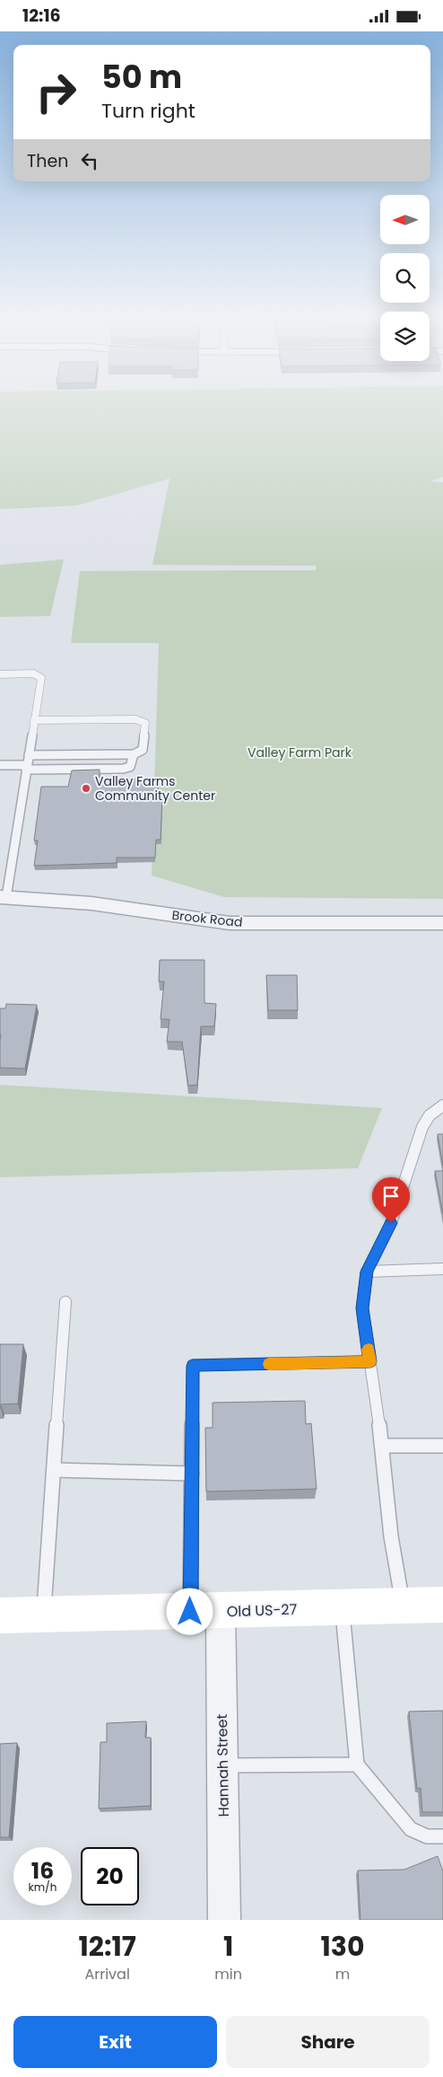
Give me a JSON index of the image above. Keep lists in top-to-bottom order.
{
  "streets": {
    "main road": ["Old US-27"],
    "street": ["Brook Road", "Hannah Street"]
  },
  "crossings": [
    ["Old US-27", "Hannah Street"]
  ],
  "parks": ["Valley Farm Park"],
  "places": ["Valley Farms Community Center"],
  "north": "left",
  "page": {
    "status": "12:16",
    "turn": ["50 m", "Turn right"],
    "then": "Then",
    "speed": "16 km/h",
    "limit": "20",
    "eta": [
      "12:17",
      "Arrival",
      "1",
      "min",
      "130",
      "m"
    ],
    "buttons": ["Exit", "Share"]
  }
}
